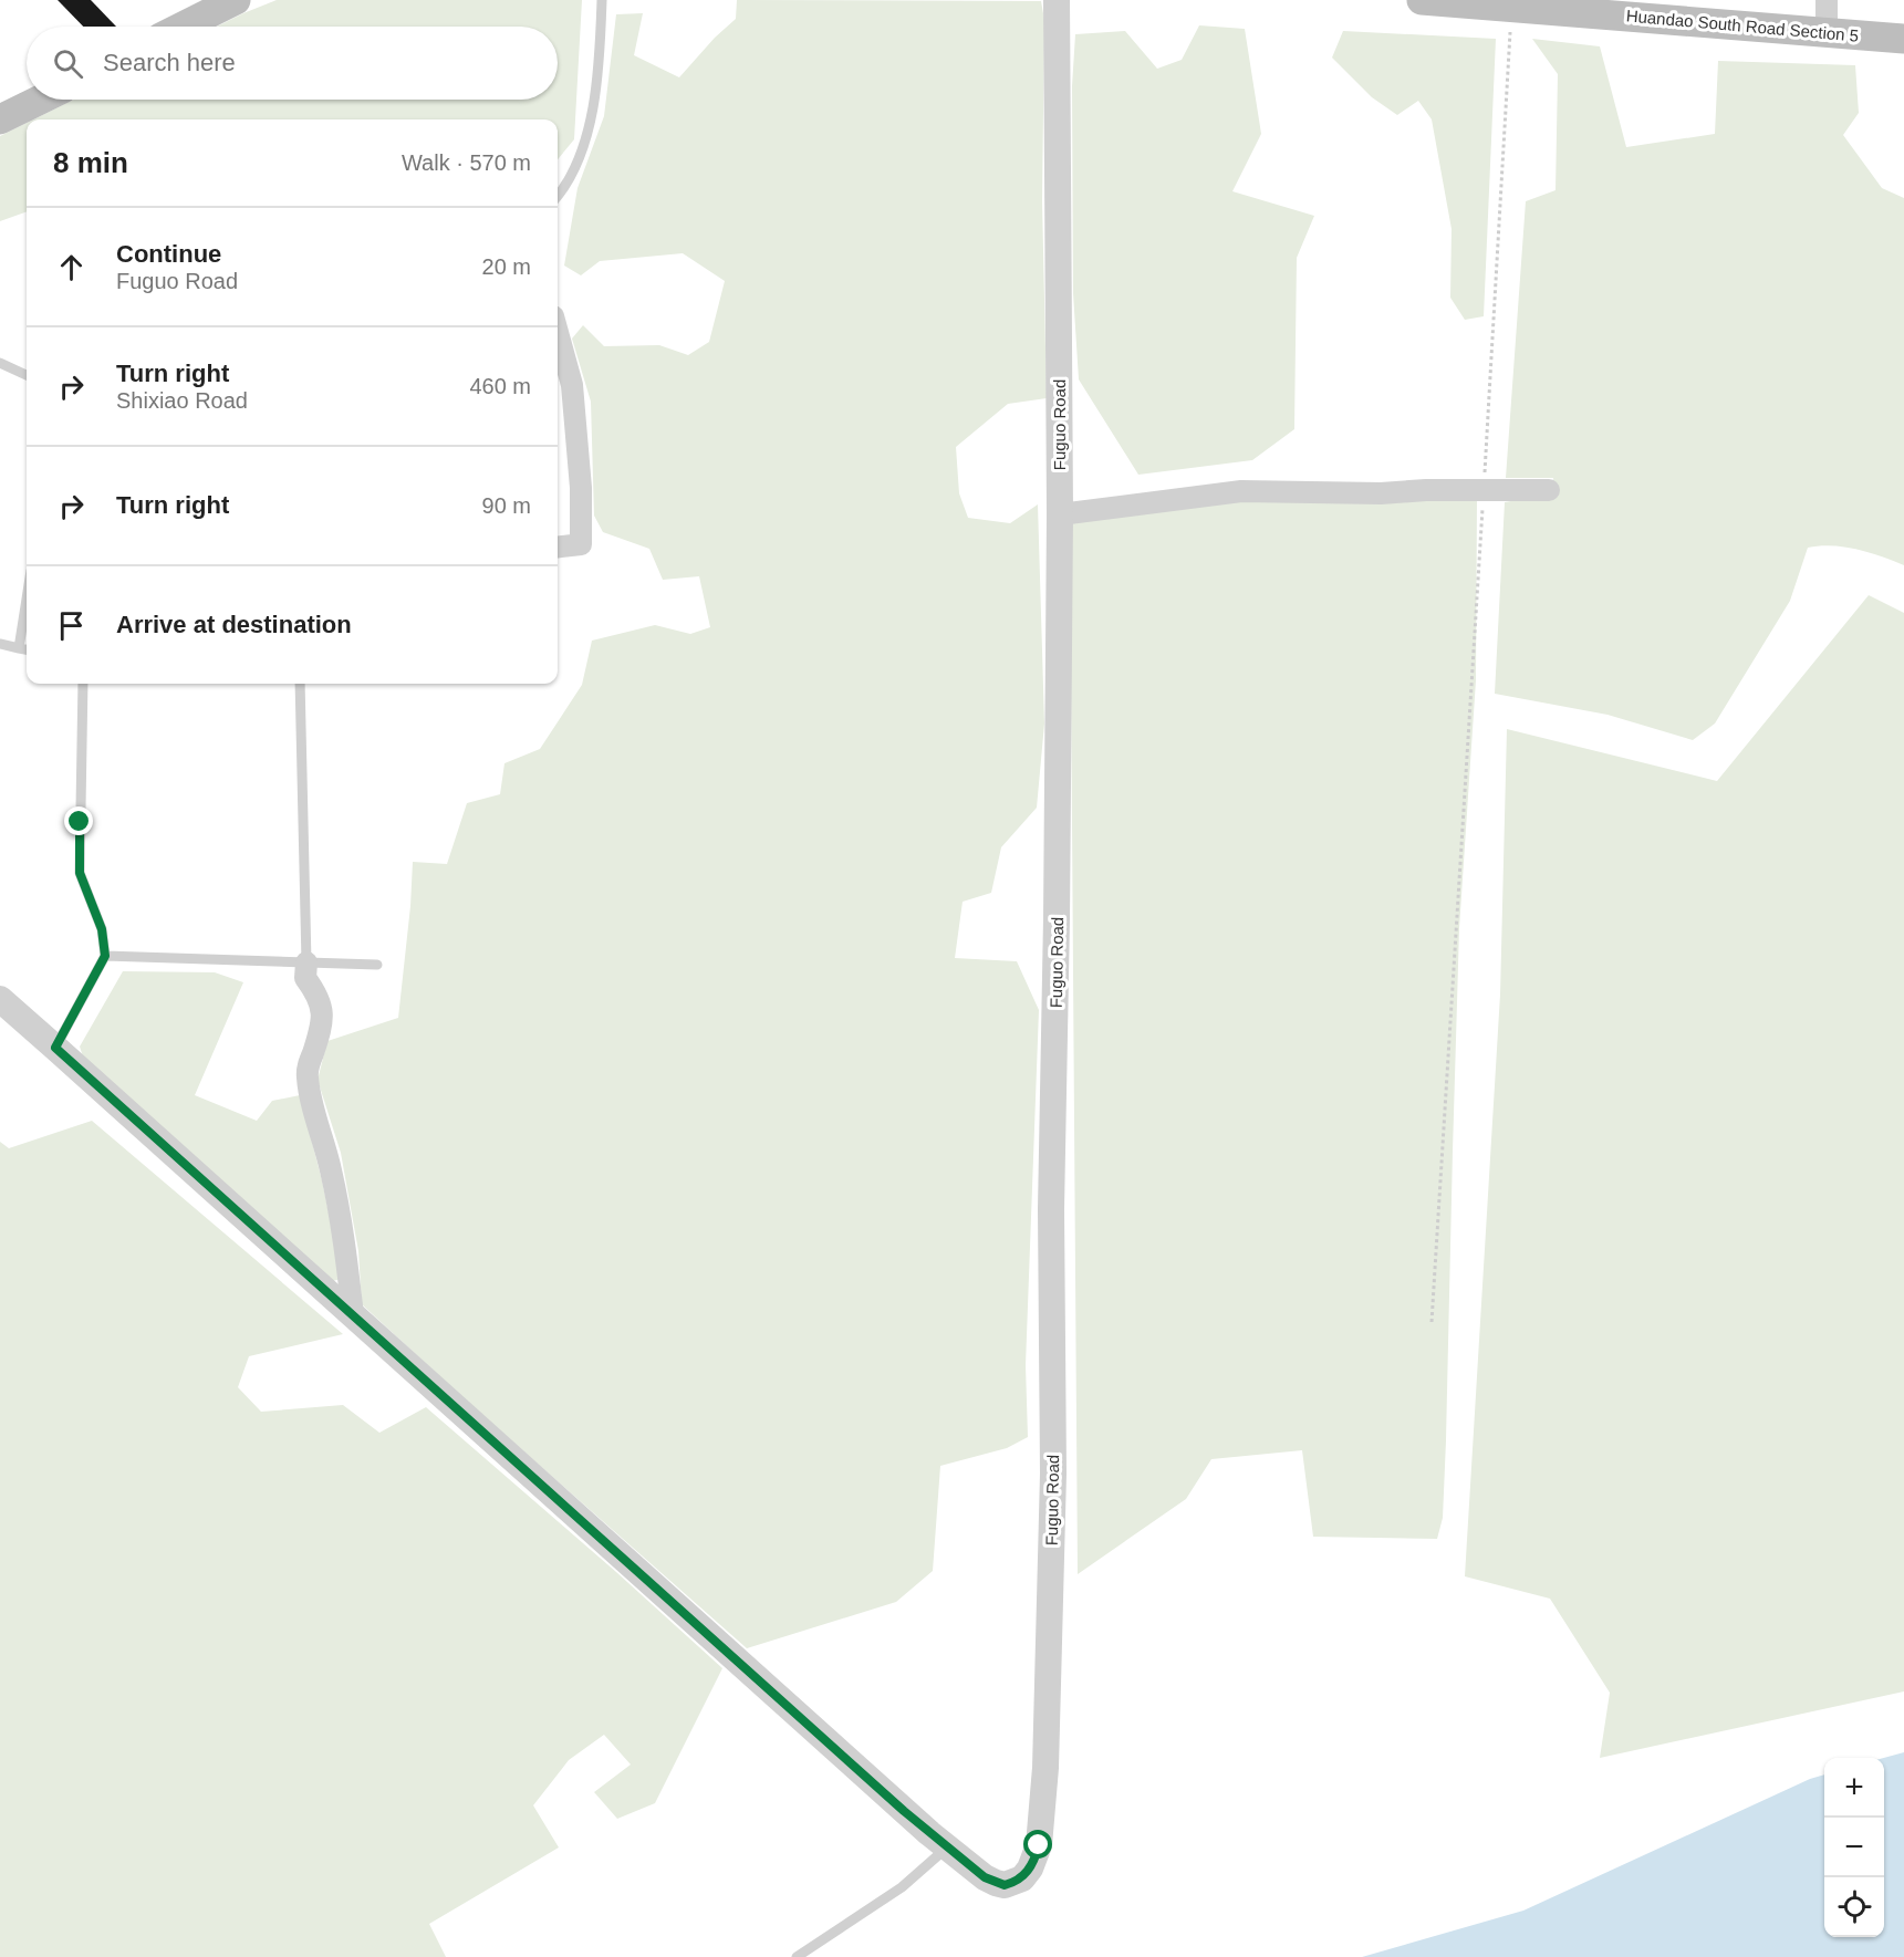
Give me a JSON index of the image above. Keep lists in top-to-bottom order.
{
  "streets": {
    "main road": ["Huandao South Road Section 5"],
    "street": ["Fuguo Road"]
  },
  "page": {
    "search": "Search here",
    "heading": ["8 min", "Walk · 570 m"],
    "list": [
      ["Continue", "Fuguo Road", "20 m"],
      ["Turn right", "Shixiao Road", "460 m"],
      ["Turn right", "90 m"],
      "Arrive at destination"
    ],
    "map_buttons": ["+", "−"]
  }
}
